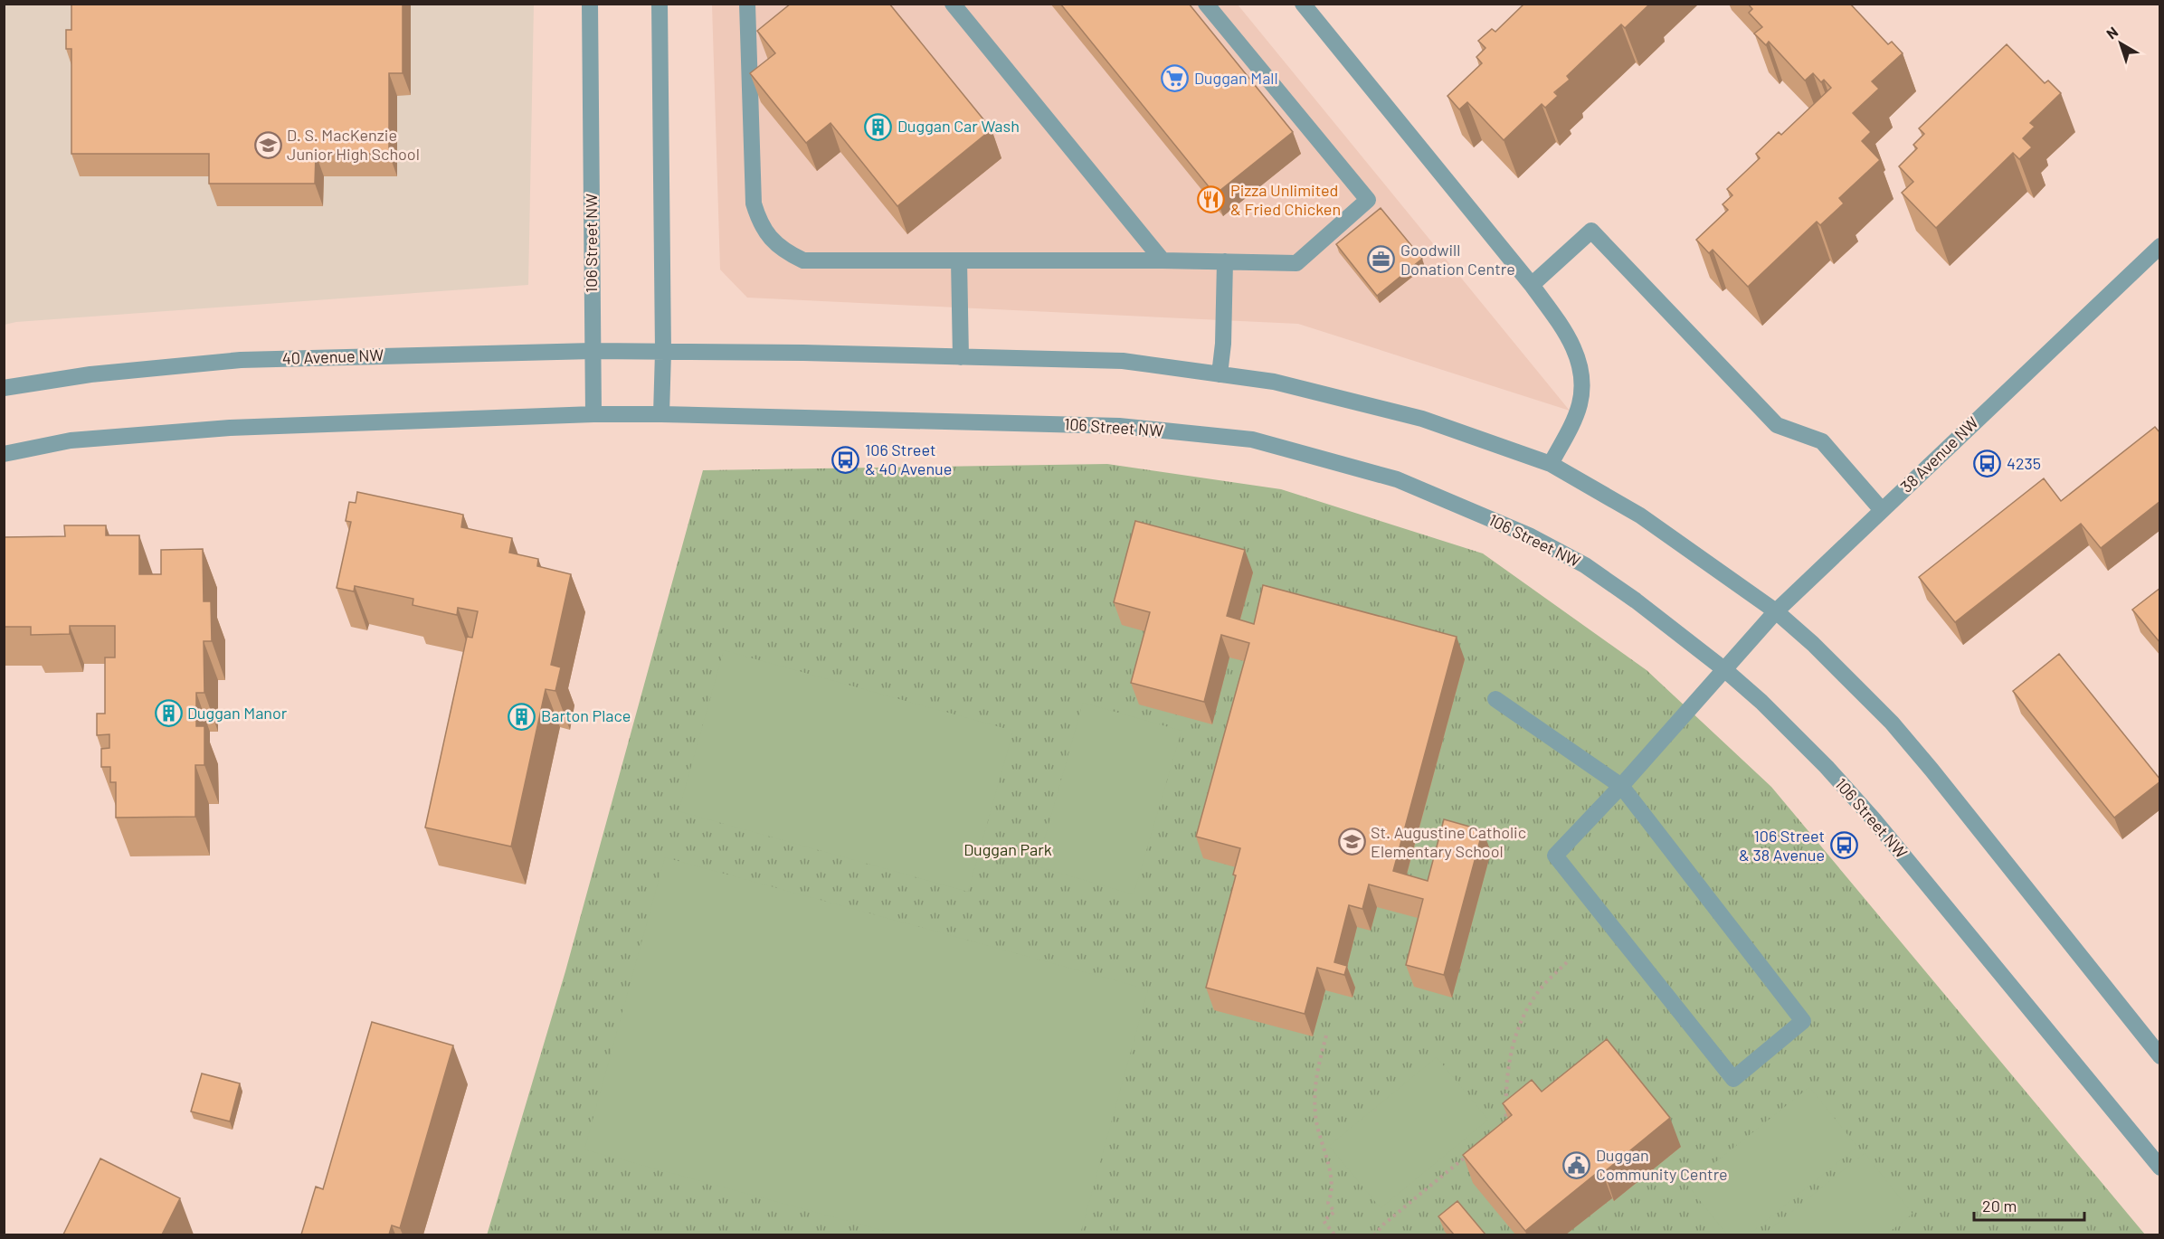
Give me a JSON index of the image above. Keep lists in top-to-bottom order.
{
  "streets": {
    "street": ["106 Street NW", "40 Avenue NW", "38 Avenue NW"]
  },
  "crossings": [
    ["106 Street NW", "40 Avenue NW"],
    ["106 Street NW", "38 Avenue NW"]
  ],
  "parks": ["Duggan Park"],
  "places": {
    "supermarket": ["Duggan Mall"],
    "building": ["Duggan Car Wash", "Duggan Manor", "Barton Place"],
    "school or university": ["D. S. MacKenzie Junior High School", "St. Augustine Catholic Elementary School"],
    "restaurant": ["Pizza Unlimited & Fried Chicken"],
    "office": ["Goodwill Donation Centre"],
    "bus stop": ["106 Street & 40 Avenue", "4235", "106 Street & 38 Avenue"],
    "public building": ["Duggan Community Centre"]
  },
  "scale_bar": "20 m",
  "north": "top left"
}
